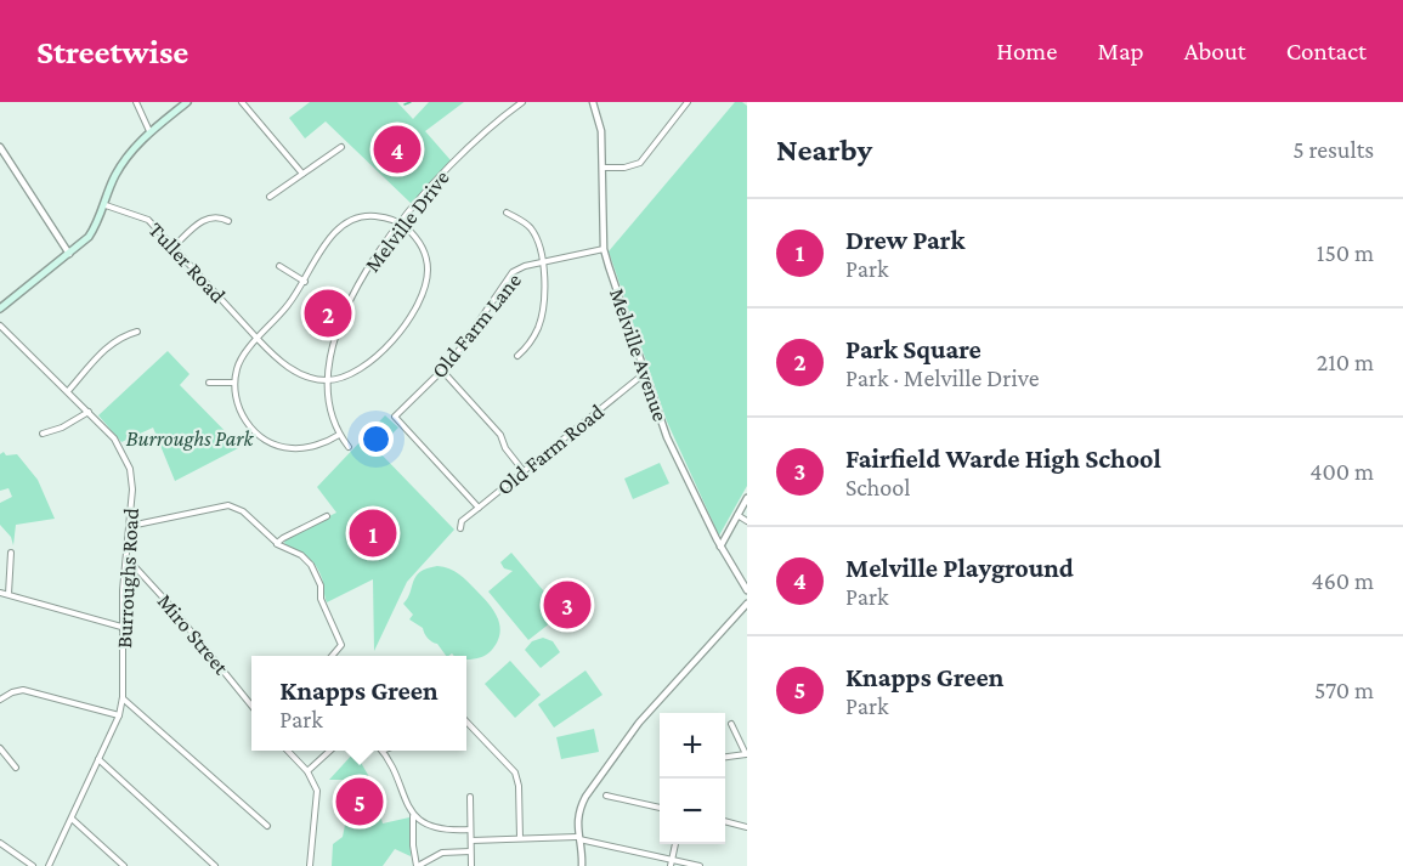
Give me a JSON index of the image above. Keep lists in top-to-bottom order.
{
  "streets": {
    "street": [
      "Melville Drive",
      "Tuller Road",
      "Old Farm Lane",
      "Melville Avenue",
      "Old Farm Road",
      "Burroughs Road",
      "Miro Street"
    ]
  },
  "crossings": [
    ["Melville Drive", "Tuller Road"],
    ["Old Farm Lane", "Melville Avenue"],
    ["Old Farm Lane", "Old Farm Road"],
    ["Melville Avenue", "Old Farm Road"],
    ["Burroughs Road", "Miro Street"]
  ],
  "parks": ["Burroughs Park"],
  "page": {
    "header": "Streetwise",
    "nav": [
      "Home",
      "Map",
      "About",
      "Contact"
    ],
    "heading": ["Nearby", "5 results"],
    "pins": [
      "4",
      "2",
      "1",
      "3",
      "5"
    ],
    "list": [
      {
        "mark": "1",
        "name": "Drew Park",
        "note": "Park",
        "value": "150 m"
      },
      {
        "mark": "2",
        "name": "Park Square",
        "note": "Park · Melville Drive",
        "value": "210 m"
      },
      {
        "mark": "3",
        "name": "Fairfield Warde High School",
        "note": "School",
        "value": "400 m"
      },
      {
        "mark": "4",
        "name": "Melville Playground",
        "note": "Park",
        "value": "460 m"
      },
      {
        "mark": "5",
        "name": "Knapps Green",
        "note": "Park",
        "value": "570 m"
      }
    ],
    "popup": ["Knapps Green", "Park"],
    "map_buttons": ["+", "−"]
  }
}
